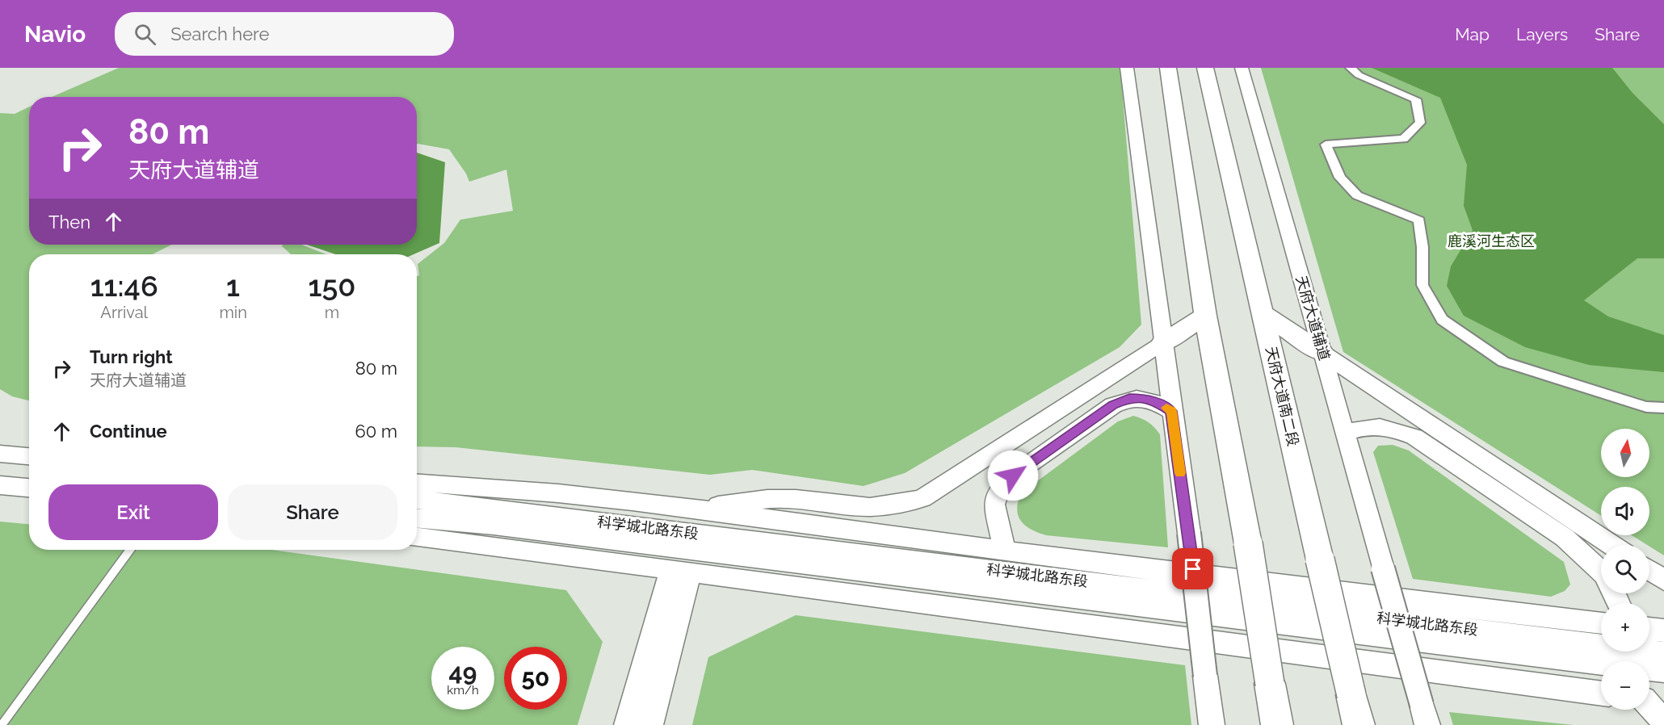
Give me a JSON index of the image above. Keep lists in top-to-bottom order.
{
  "streets": {
    "highway": ["天府大道南二段"],
    "street": ["天府大道辅道", "科学城北路东段"]
  },
  "parks": ["鹿溪河生态区"],
  "north": "top",
  "page": {
    "header": "Navio",
    "search": "Search here",
    "nav": ["Map", "Layers", "Share"],
    "turn": ["80 m", "天府大道辅道"],
    "then": "Then",
    "eta": [
      "11:46",
      "Arrival",
      "1",
      "min",
      "150",
      "m"
    ],
    "list": [
      {
        "name": "Turn right",
        "note": "天府大道辅道",
        "value": "80 m"
      },
      {
        "name": "Continue",
        "value": "60 m"
      }
    ],
    "map_buttons": ["+", "−"],
    "buttons": ["Exit", "Share"],
    "speed": "49 km/h",
    "limit": "50"
  }
}
